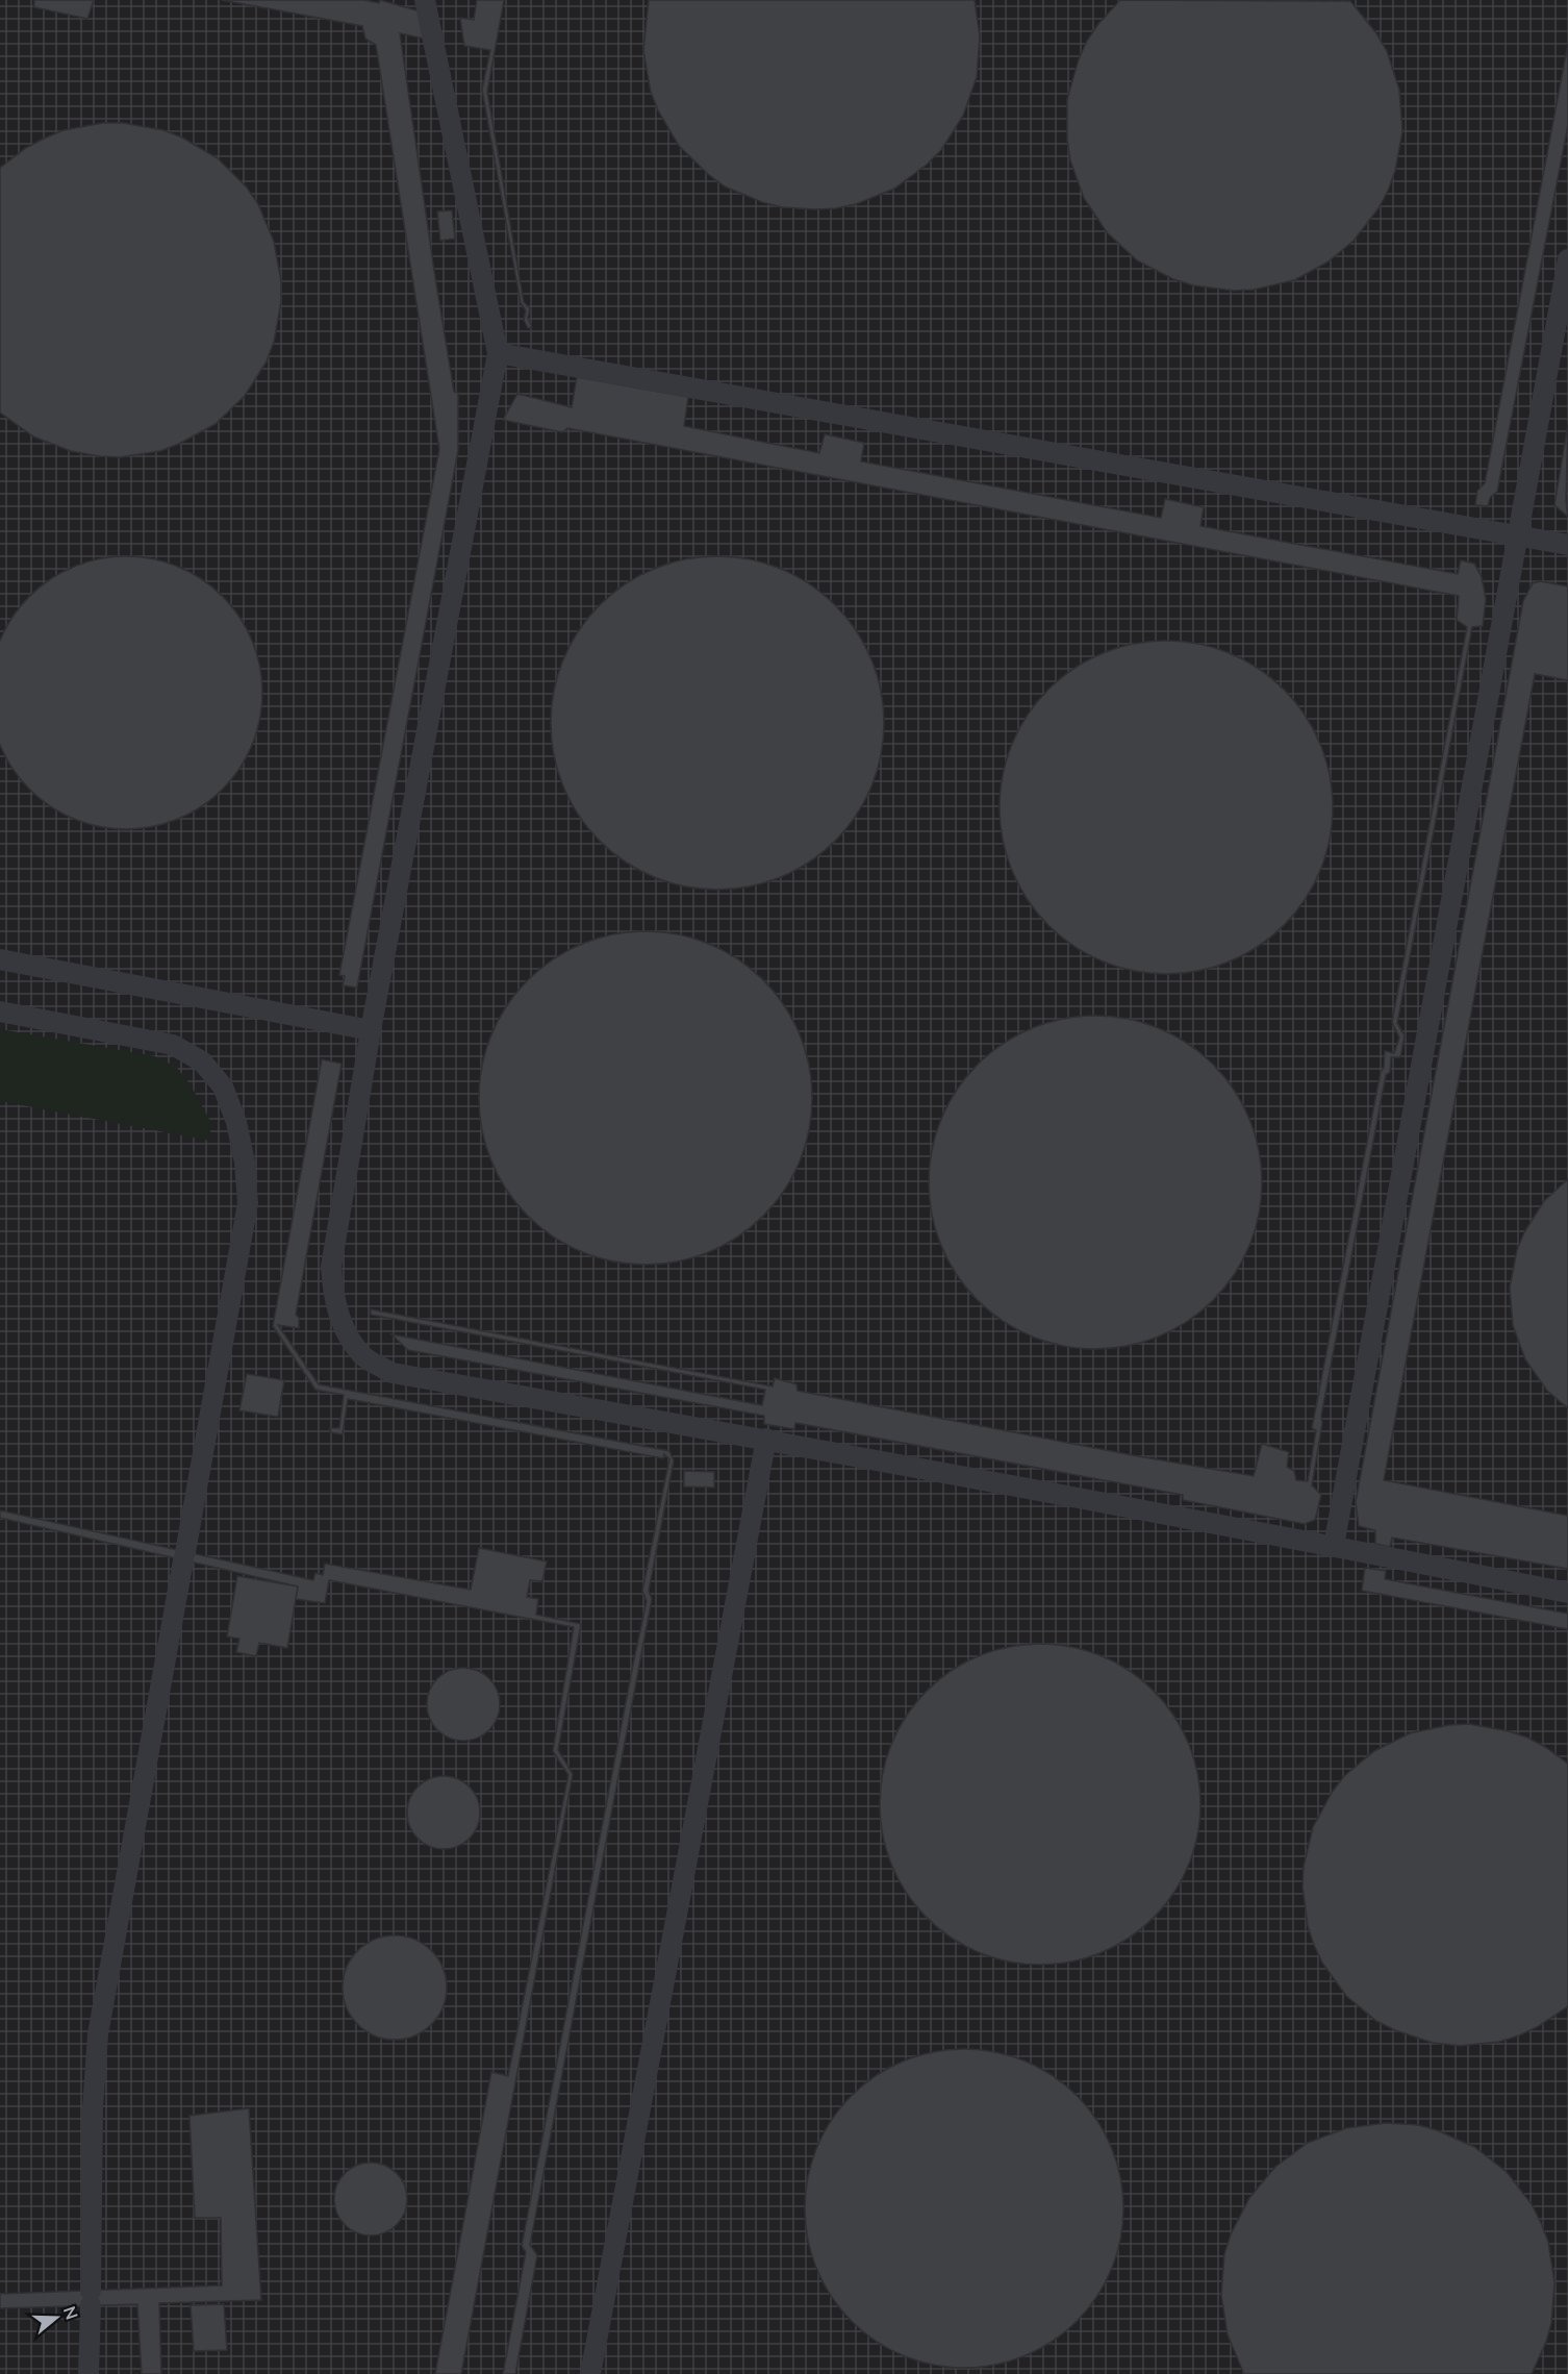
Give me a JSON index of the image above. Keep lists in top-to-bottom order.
{
  "north": "right"
}
